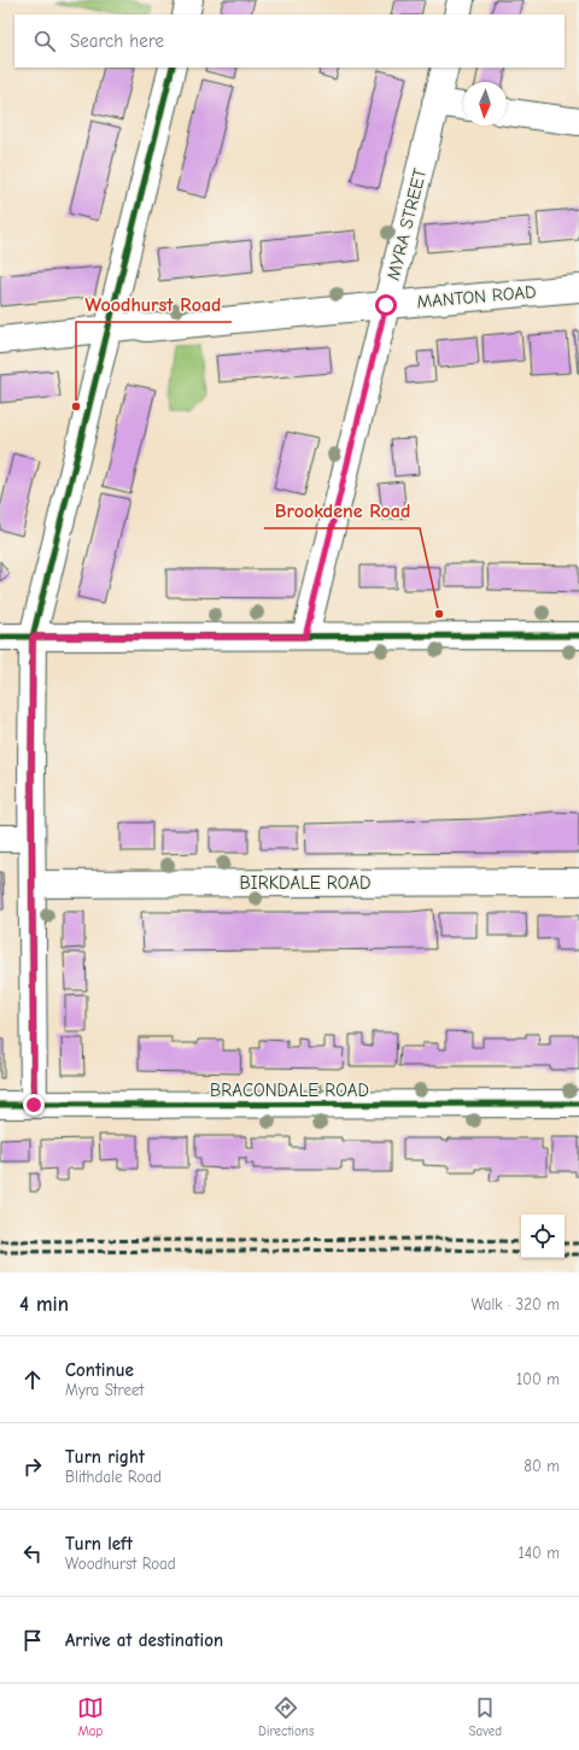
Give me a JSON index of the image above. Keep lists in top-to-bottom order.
{
  "streets": {
    "street": [
      "MYRA STREET",
      "MANTON ROAD",
      "BIRKDALE ROAD",
      "BRACONDALE ROAD"
    ]
  },
  "crossings": [
    ["MYRA STREET", "MANTON ROAD"]
  ],
  "places": ["Woodhurst Road", "Brookdene Road"],
  "north": "bottom",
  "page": {
    "search": "Search here",
    "heading": ["4 min", "Walk · 320 m"],
    "list": [
      ["Continue", "Myra Street", "100 m"],
      ["Turn right", "Blithdale Road", "80 m"],
      ["Turn left", "Woodhurst Road", "140 m"],
      "Arrive at destination"
    ],
    "nav": ["Map", "Directions", "Saved"]
  }
}
